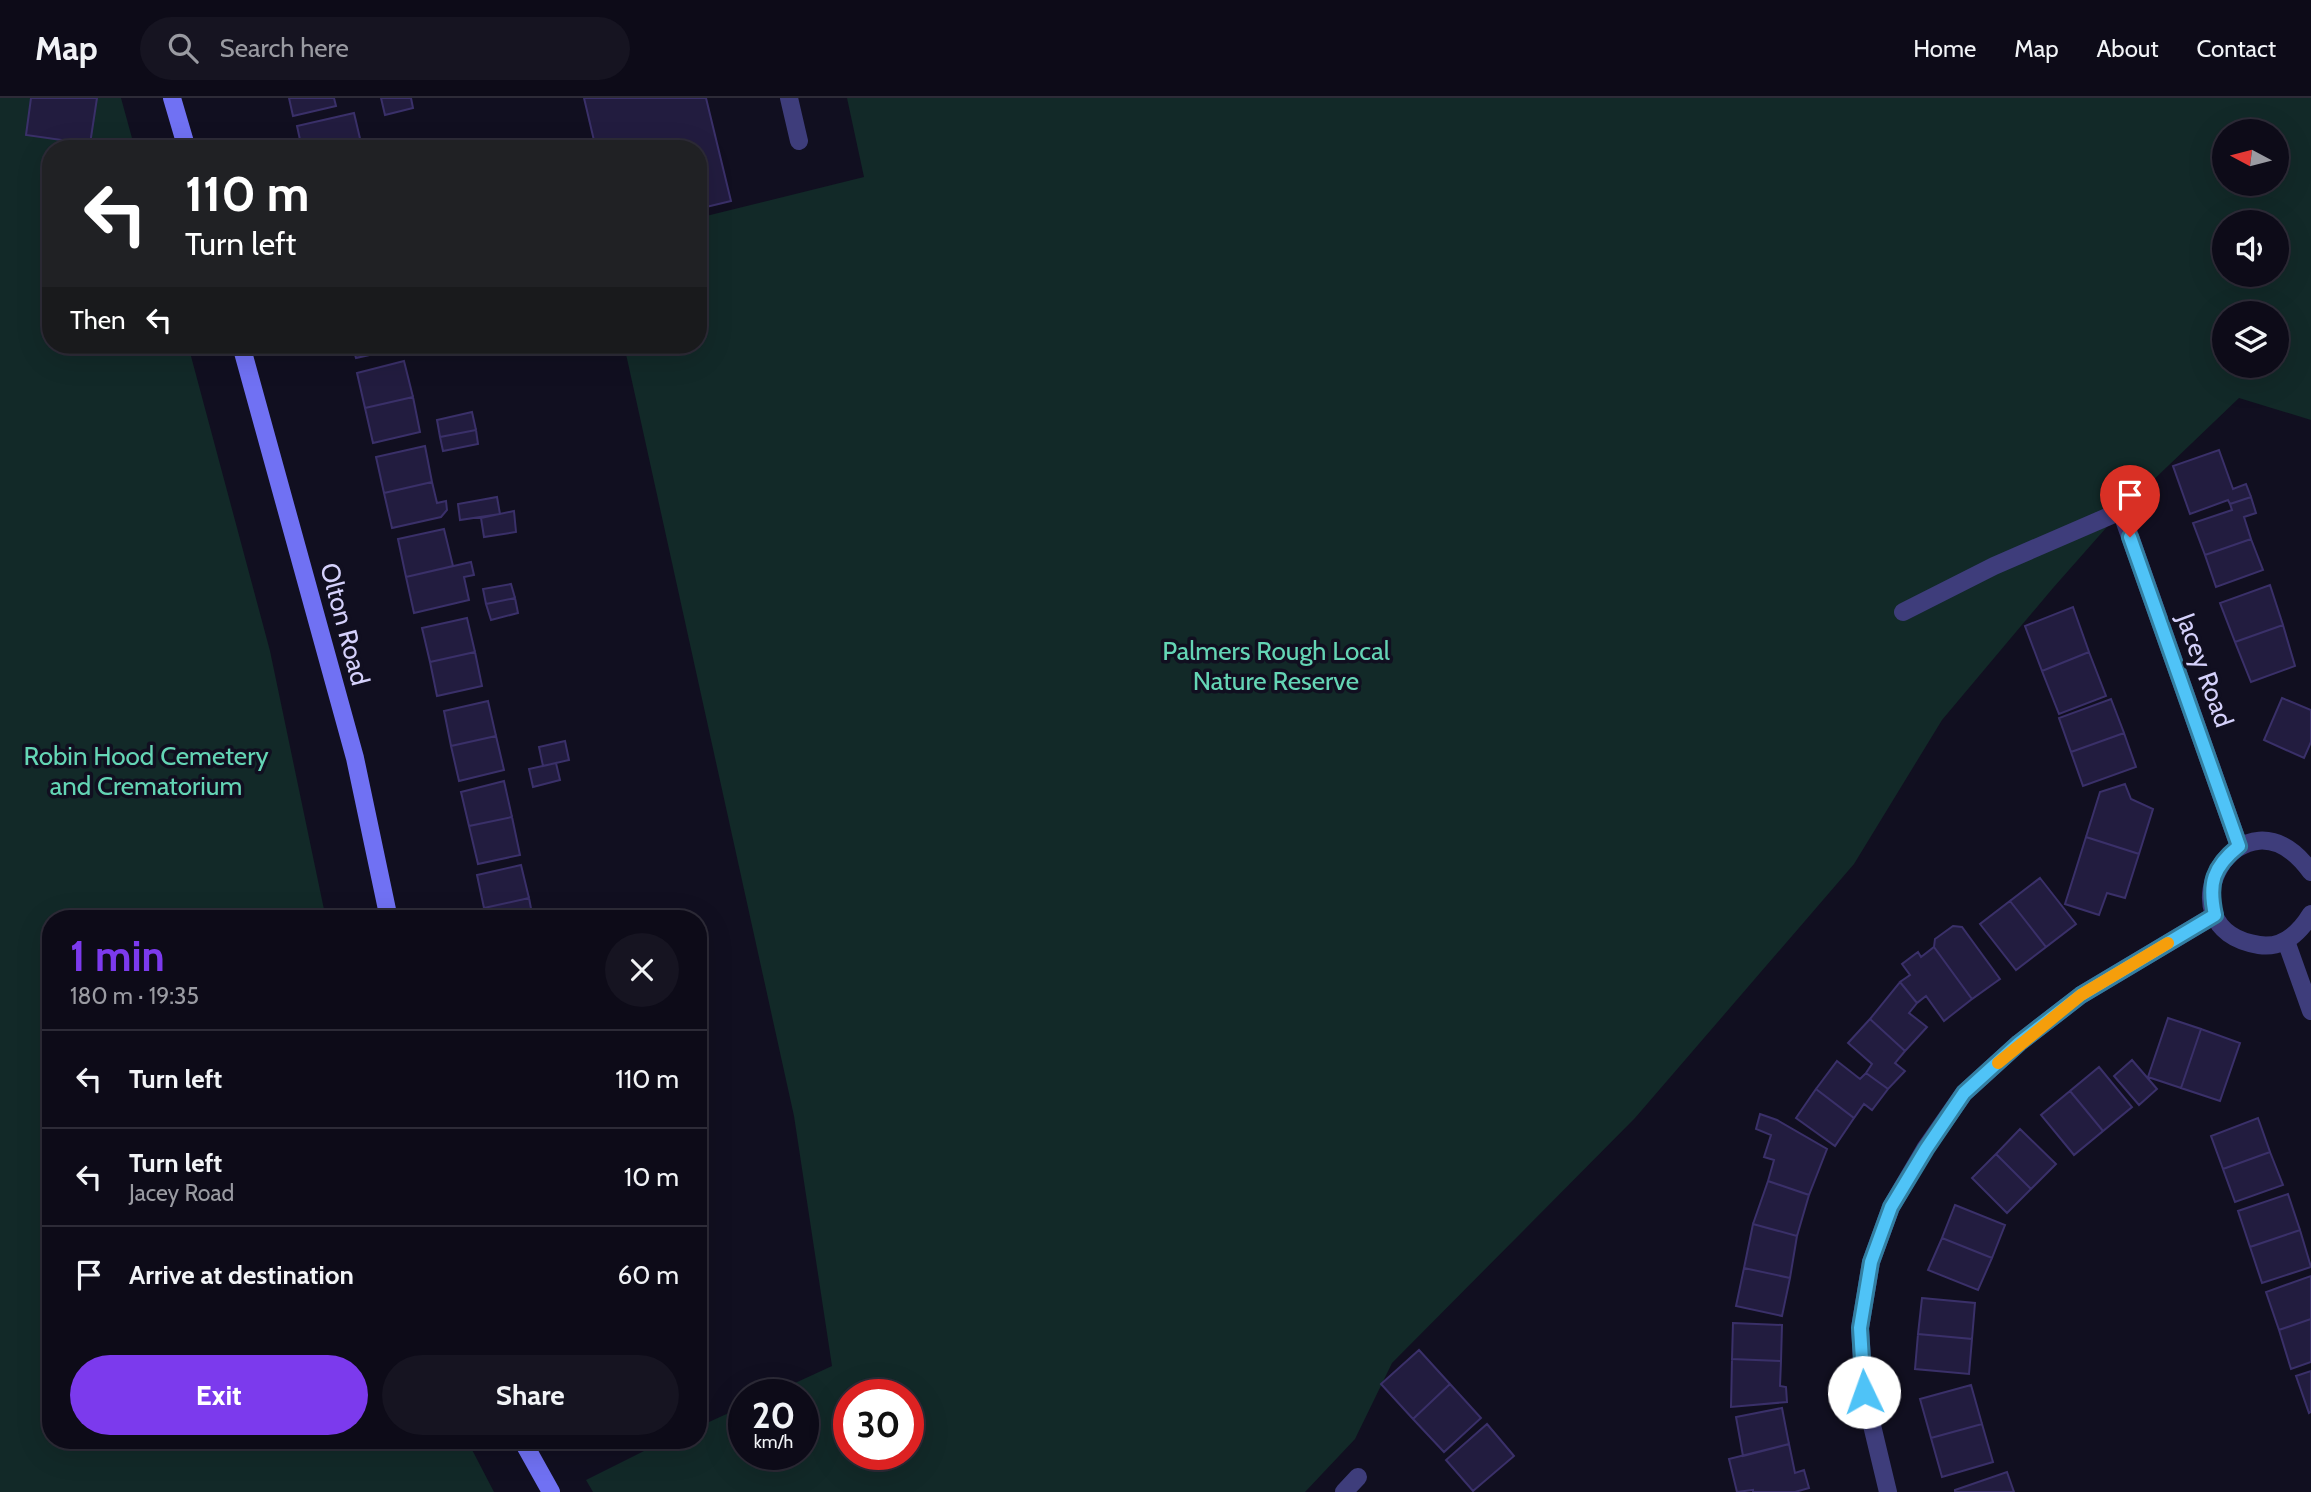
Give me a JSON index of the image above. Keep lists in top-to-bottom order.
{
  "streets": {
    "street": ["Olton Road", "Jacey Road"]
  },
  "parks": ["Palmers Rough Local Nature Reserve", "Robin Hood Cemetery and Crematorium"],
  "north": "left",
  "page": {
    "header": "Map",
    "search": "Search here",
    "nav": [
      "Home",
      "Map",
      "About",
      "Contact"
    ],
    "turn": ["110 m", "Turn left"],
    "then": "Then",
    "heading": ["1 min", "180 m · 19:35"],
    "list": [
      {
        "name": "Turn left",
        "value": "110 m"
      },
      {
        "name": "Turn left",
        "note": "Jacey Road",
        "value": "10 m"
      },
      {
        "name": "Arrive at destination",
        "value": "60 m"
      }
    ],
    "buttons": ["Exit", "Share"],
    "speed": "20 km/h",
    "limit": "30"
  }
}
